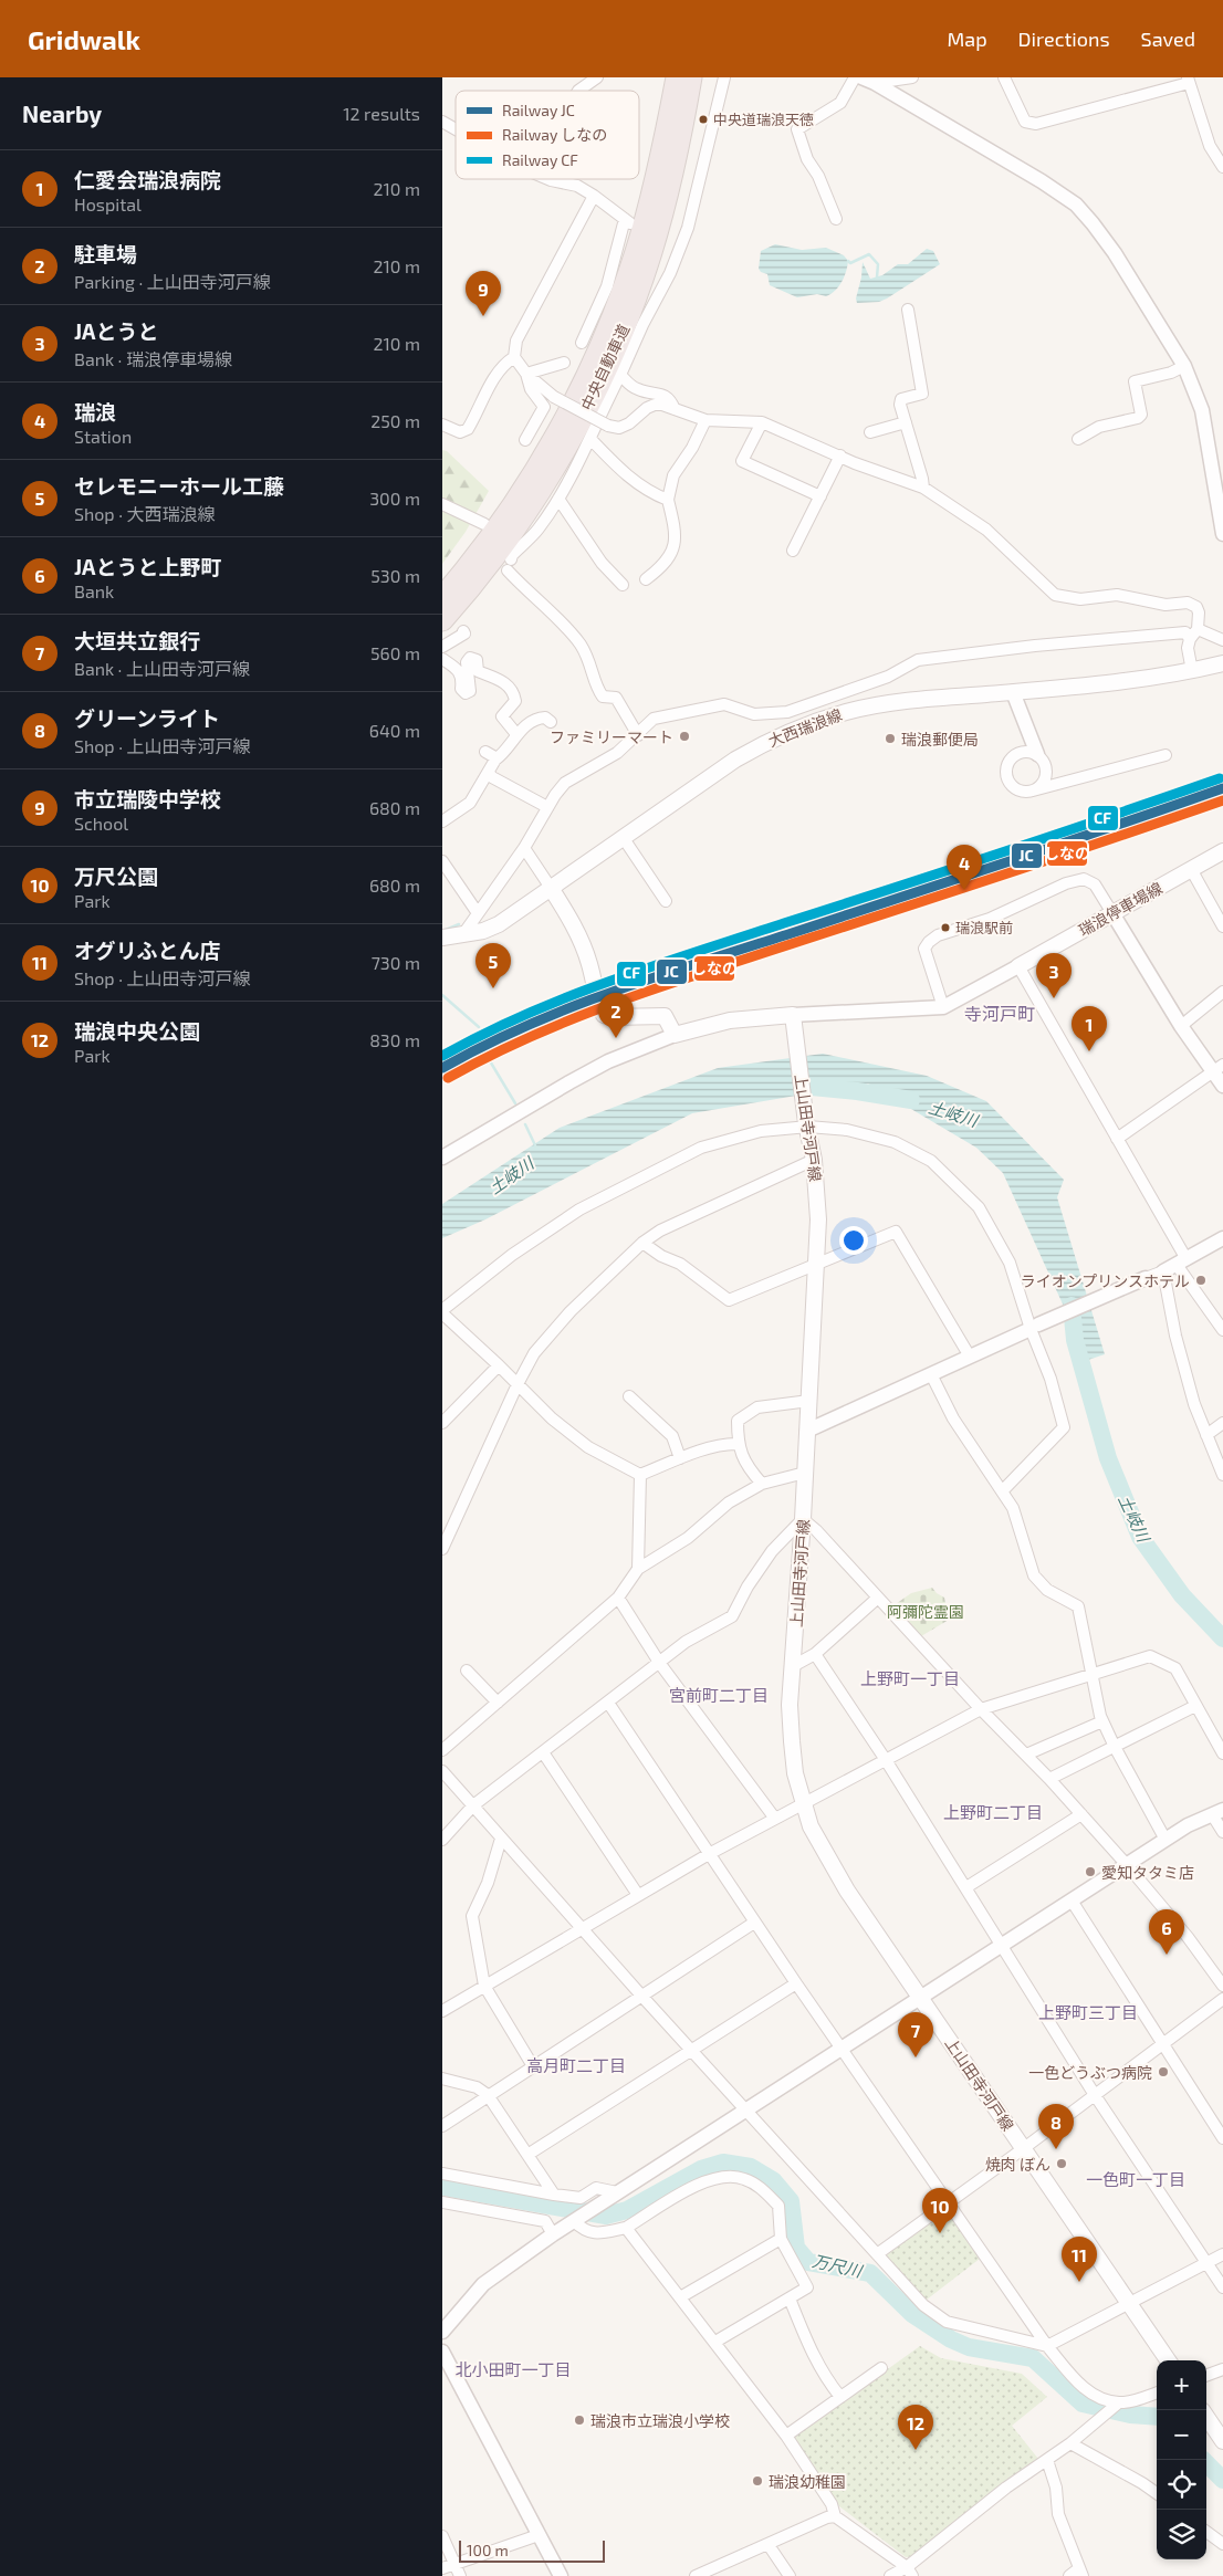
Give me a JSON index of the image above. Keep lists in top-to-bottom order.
{
  "streets": {
    "highway": ["中央自動車道"],
    "main road": ["大西瑞浪線", "瑞浪停車場線", "上山田寺河戸線"]
  },
  "districts": [
    "寺河戸町",
    "上野町一丁目",
    "宮前町二丁目",
    "上野町二丁目",
    "上野町三丁目",
    "高月町二丁目",
    "一色町一丁目",
    "北小田町一丁目"
  ],
  "water": ["土岐川", "万尺川"],
  "parks": ["阿彌陀霊園"],
  "places": [
    "中央道瑞浪天徳",
    "ファミリーマート",
    "瑞浪郵便局",
    "瑞浪駅前",
    "ライオンプリンスホテル",
    "愛知タタミ店",
    "一色どうぶつ病院",
    "焼肉 ぼん",
    "瑞浪市立瑞浪小学校",
    "瑞浪幼稚園"
  ],
  "lines": ["rail line CF", "rail line JC", "rail line しなの"],
  "legend": ["Railway JC", "Railway しなの", "Railway CF"],
  "scale_bar": "100 m",
  "page": {
    "header": "Gridwalk",
    "nav": ["Map", "Directions", "Saved"],
    "heading": ["Nearby", "12 results"],
    "list": [
      {
        "mark": "1",
        "name": "仁愛会瑞浪病院",
        "note": "Hospital",
        "value": "210 m"
      },
      {
        "mark": "2",
        "name": "駐車場",
        "note": "Parking · 上山田寺河戸線",
        "value": "210 m"
      },
      {
        "mark": "3",
        "name": "JAとうと",
        "note": "Bank · 瑞浪停車場線",
        "value": "210 m"
      },
      {
        "mark": "4",
        "name": "瑞浪",
        "note": "Station",
        "value": "250 m"
      },
      {
        "mark": "5",
        "name": "セレモニーホール工藤",
        "note": "Shop · 大西瑞浪線",
        "value": "300 m"
      },
      {
        "mark": "6",
        "name": "JAとうと上野町",
        "note": "Bank",
        "value": "530 m"
      },
      {
        "mark": "7",
        "name": "大垣共立銀行",
        "note": "Bank · 上山田寺河戸線",
        "value": "560 m"
      },
      {
        "mark": "8",
        "name": "グリーンライト",
        "note": "Shop · 上山田寺河戸線",
        "value": "640 m"
      },
      {
        "mark": "9",
        "name": "市立瑞陵中学校",
        "note": "School",
        "value": "680 m"
      },
      {
        "mark": "10",
        "name": "万尺公園",
        "note": "Park",
        "value": "680 m"
      },
      {
        "mark": "11",
        "name": "オグリふとん店",
        "note": "Shop · 上山田寺河戸線",
        "value": "730 m"
      },
      {
        "mark": "12",
        "name": "瑞浪中央公園",
        "note": "Park",
        "value": "830 m"
      }
    ],
    "pins": [
      "9",
      "4",
      "5",
      "3",
      "2",
      "1",
      "6",
      "7",
      "8",
      "10",
      "11",
      "12"
    ],
    "map_buttons": ["+", "−"],
    "scale": "100 m"
  }
}
